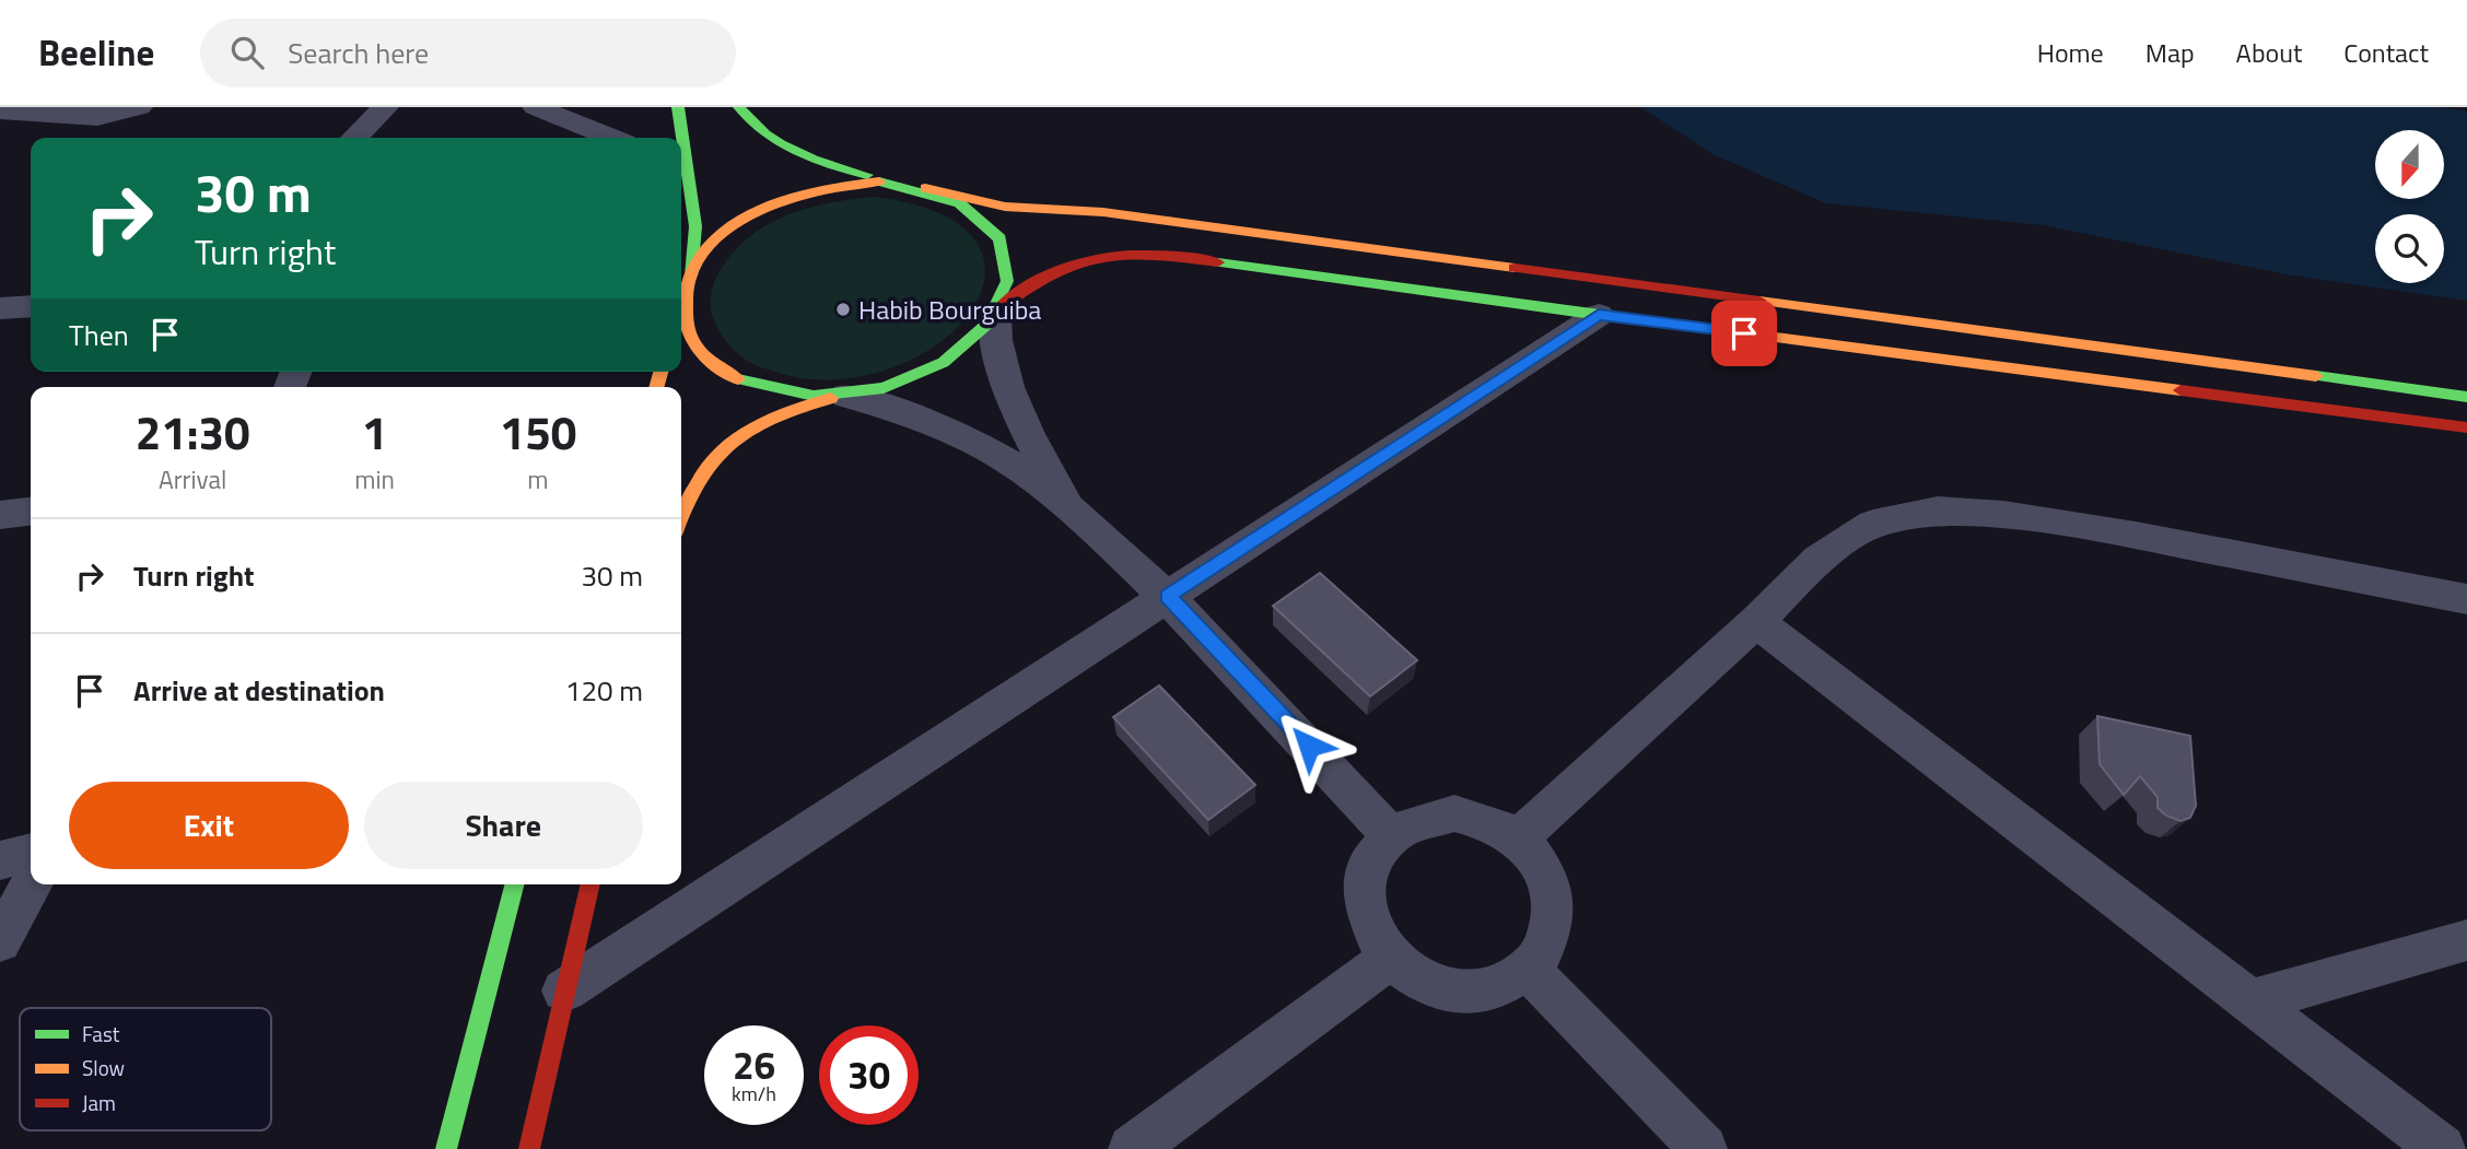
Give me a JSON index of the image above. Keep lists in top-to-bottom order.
{
  "places": ["Habib Bourguiba"],
  "legend": ["Fast", "Slow", "Jam"],
  "north": "bottom",
  "page": {
    "header": "Beeline",
    "search": "Search here",
    "nav": [
      "Home",
      "Map",
      "About",
      "Contact"
    ],
    "turn": ["30 m", "Turn right"],
    "then": "Then",
    "eta": [
      "21:30",
      "Arrival",
      "1",
      "min",
      "150",
      "m"
    ],
    "list": [
      {
        "name": "Turn right",
        "value": "30 m"
      },
      {
        "name": "Arrive at destination",
        "value": "120 m"
      }
    ],
    "buttons": ["Exit", "Share"],
    "speed": "26 km/h",
    "limit": "30"
  }
}
